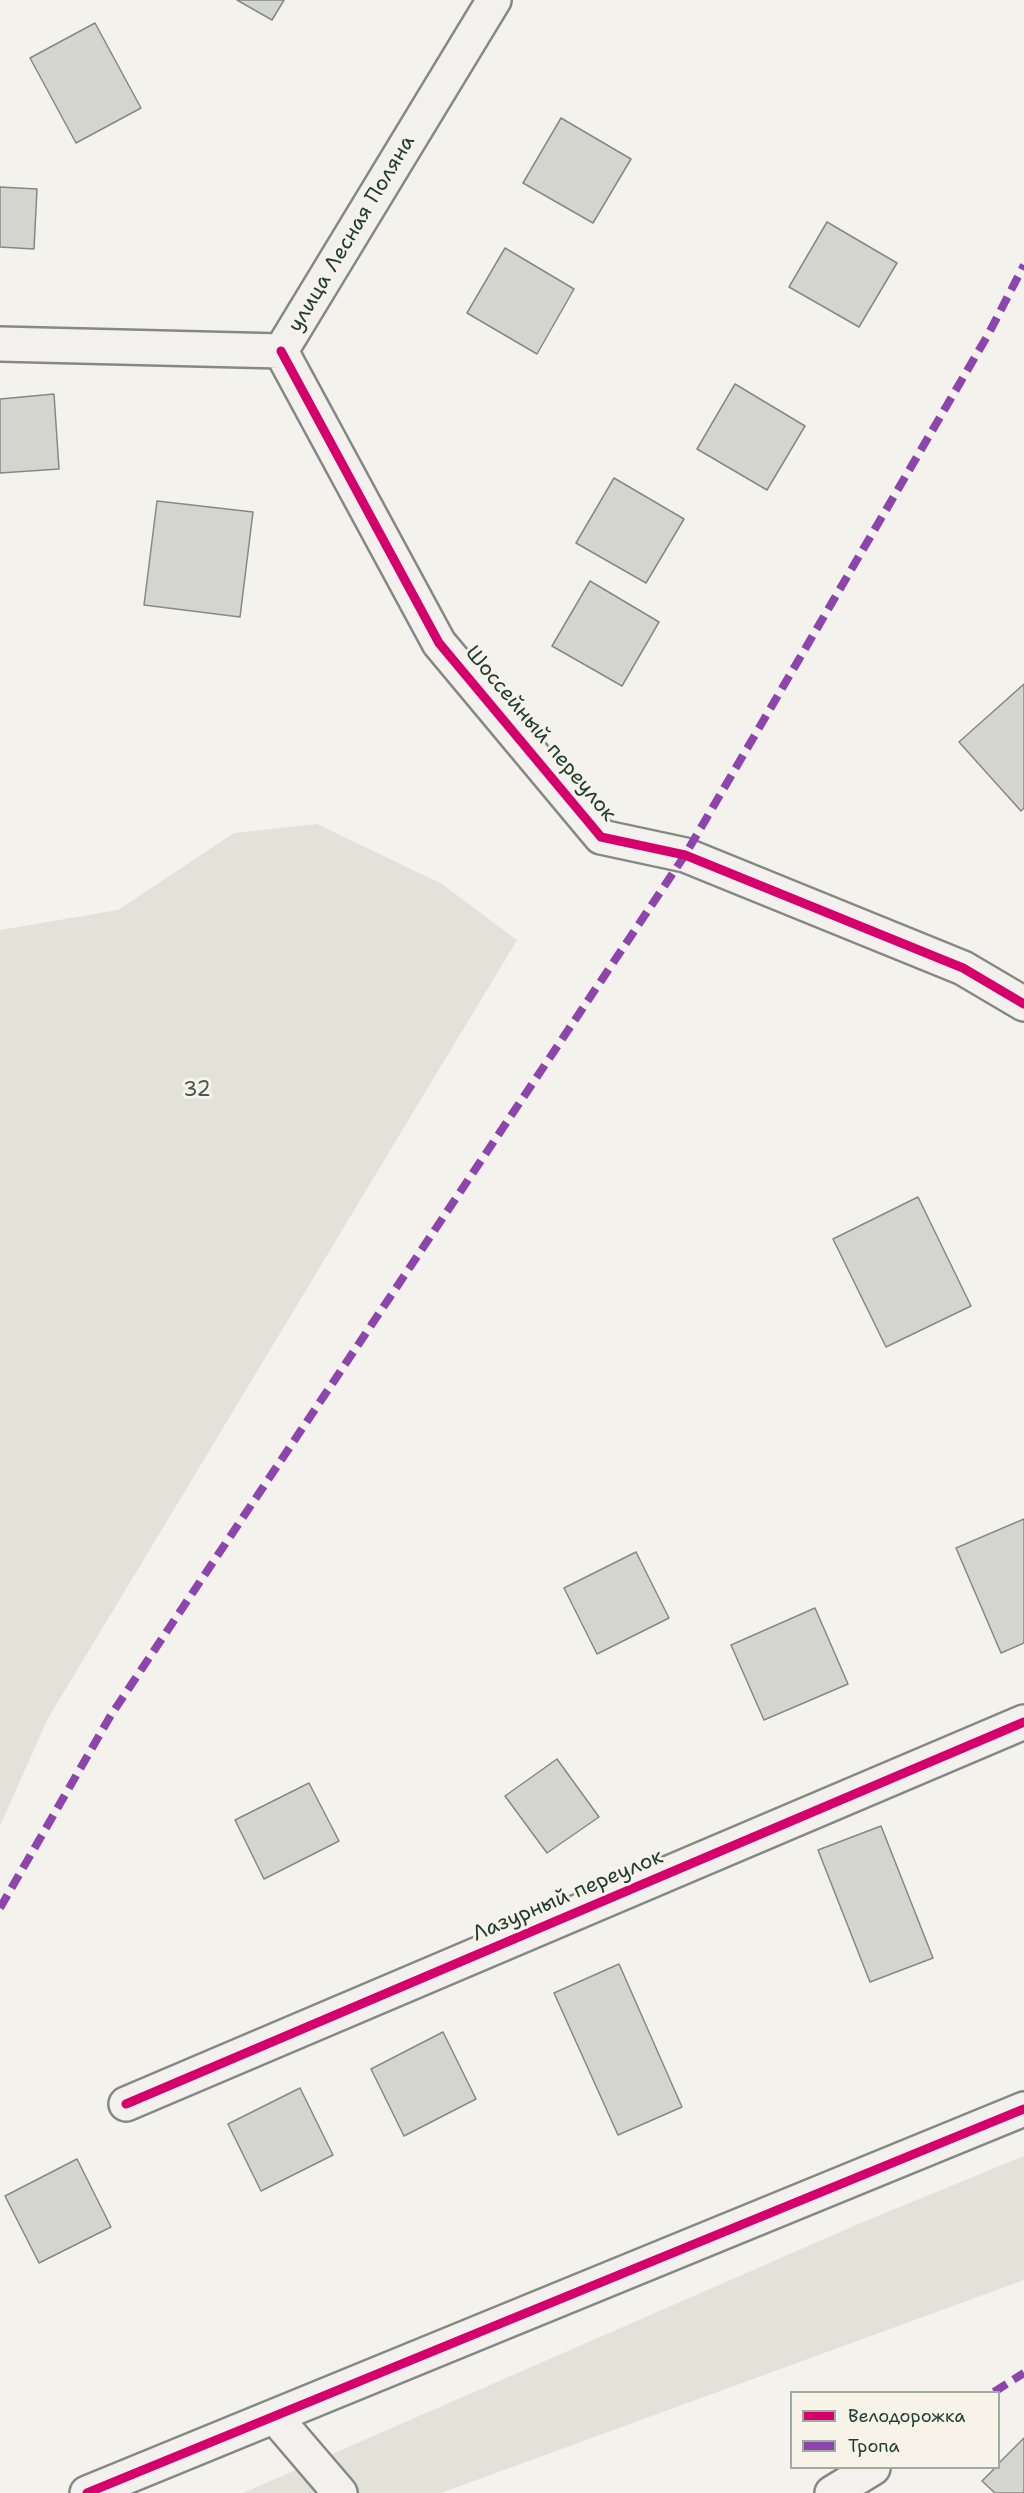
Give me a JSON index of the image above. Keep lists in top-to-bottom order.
{
  "streets": {
    "street": ["улица Лесная Поляна", "Шоссейный переулок", "Лазурный переулок"]
  },
  "crossings": [
    ["улица Лесная Поляна", "Шоссейный переулок"]
  ],
  "parks": ["32"],
  "legend": ["Велодорожка", "Тропа"]
}
